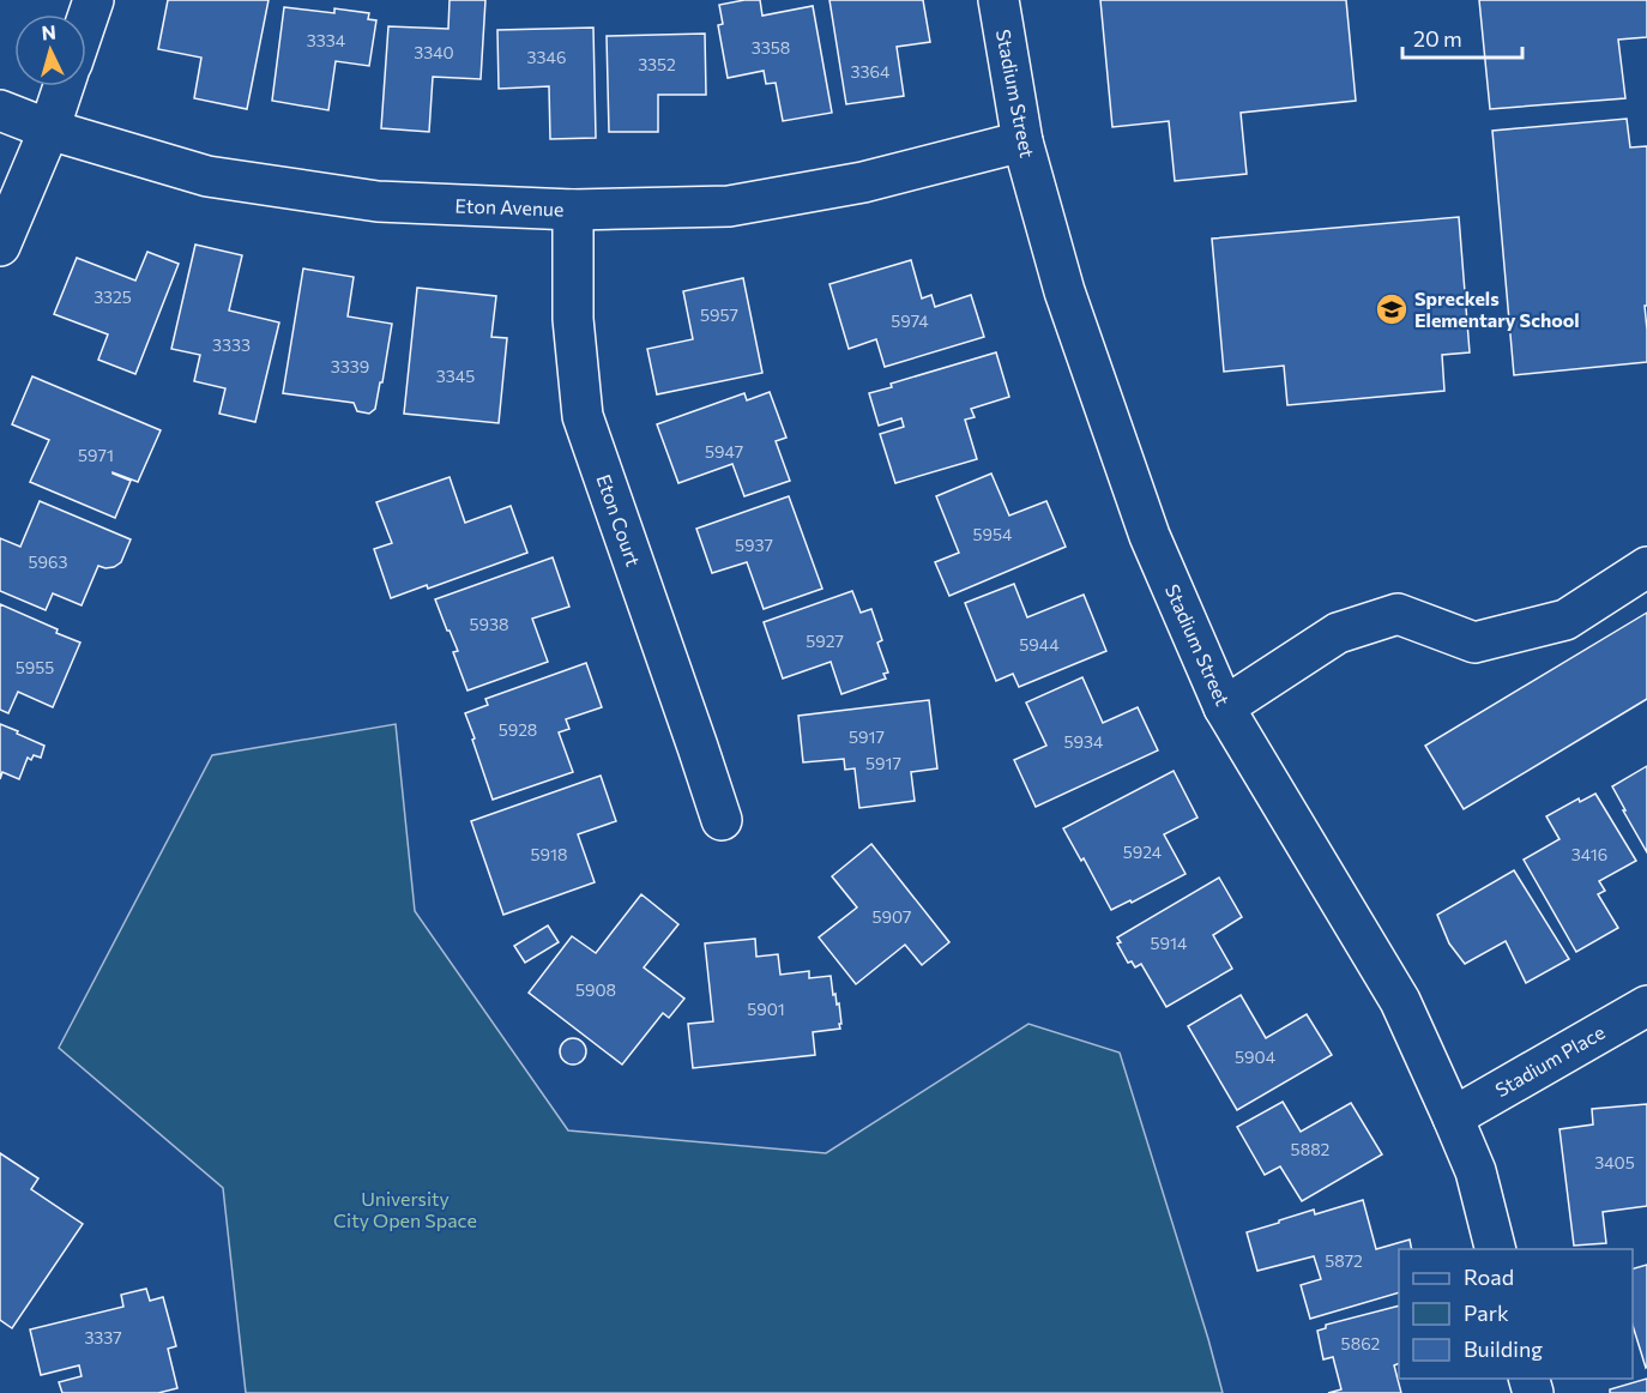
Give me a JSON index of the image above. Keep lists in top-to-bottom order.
{
  "streets": {
    "street": [
      "Stadium Street",
      "Eton Avenue",
      "Eton Court",
      "Stadium Place"
    ]
  },
  "crossings": [
    ["Stadium Street", "Eton Avenue"],
    ["Stadium Street", "Stadium Place"],
    ["Eton Avenue", "Eton Court"]
  ],
  "parks": ["University City Open Space"],
  "places": {
    "school or university": ["Spreckels Elementary School"]
  },
  "house_numbers": [
    "3334",
    "3358",
    "3340",
    "3346",
    "3352",
    "3364",
    "3325",
    "5957",
    "5974",
    "3333",
    "3339",
    "3345",
    "5947",
    "5971",
    "5954",
    "5937",
    "5963",
    "5938",
    "5927",
    "5944",
    "5955",
    "5928",
    "5917",
    "5934",
    "5917",
    "5924",
    "5918",
    "3416",
    "5907",
    "5914",
    "5908",
    "5901",
    "5904",
    "5882",
    "3405",
    "5872",
    "3337",
    "5862"
  ],
  "legend": ["Road", "Park", "Building"],
  "scale_bar": "20 m",
  "north": "top"
}
